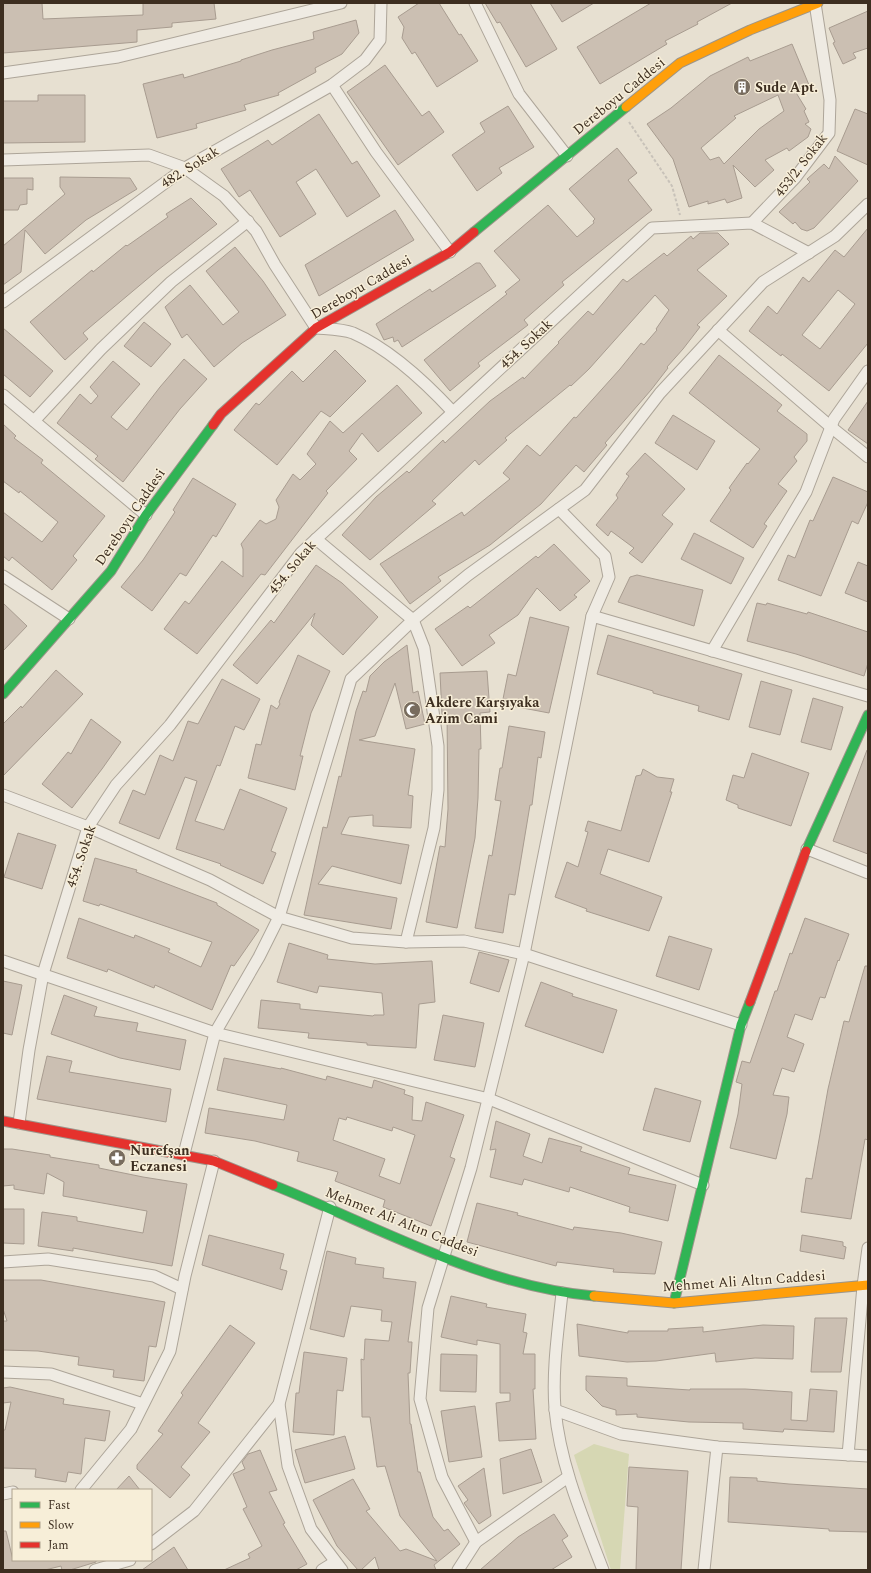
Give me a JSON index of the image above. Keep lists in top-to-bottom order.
{
  "streets": {
    "street": [
      "Dereboyu Caddesi",
      "453/2. Sokak",
      "482. Sokak",
      "454. Sokak",
      "Mehmet Ali Altın Caddesi"
    ]
  },
  "crossings": [
    ["Dereboyu Caddesi", "453/2. Sokak"],
    ["453/2. Sokak", "454. Sokak"],
    ["454. Sokak", "Mehmet Ali Altın Caddesi"]
  ],
  "places": {
    "building": ["Sude Apt."],
    "mosque": ["Akdere Karşıyaka Azim Cami"],
    "pharmacy": ["Nurefşan Eczanesi"]
  },
  "legend": ["Fast", "Slow", "Jam"]
}
